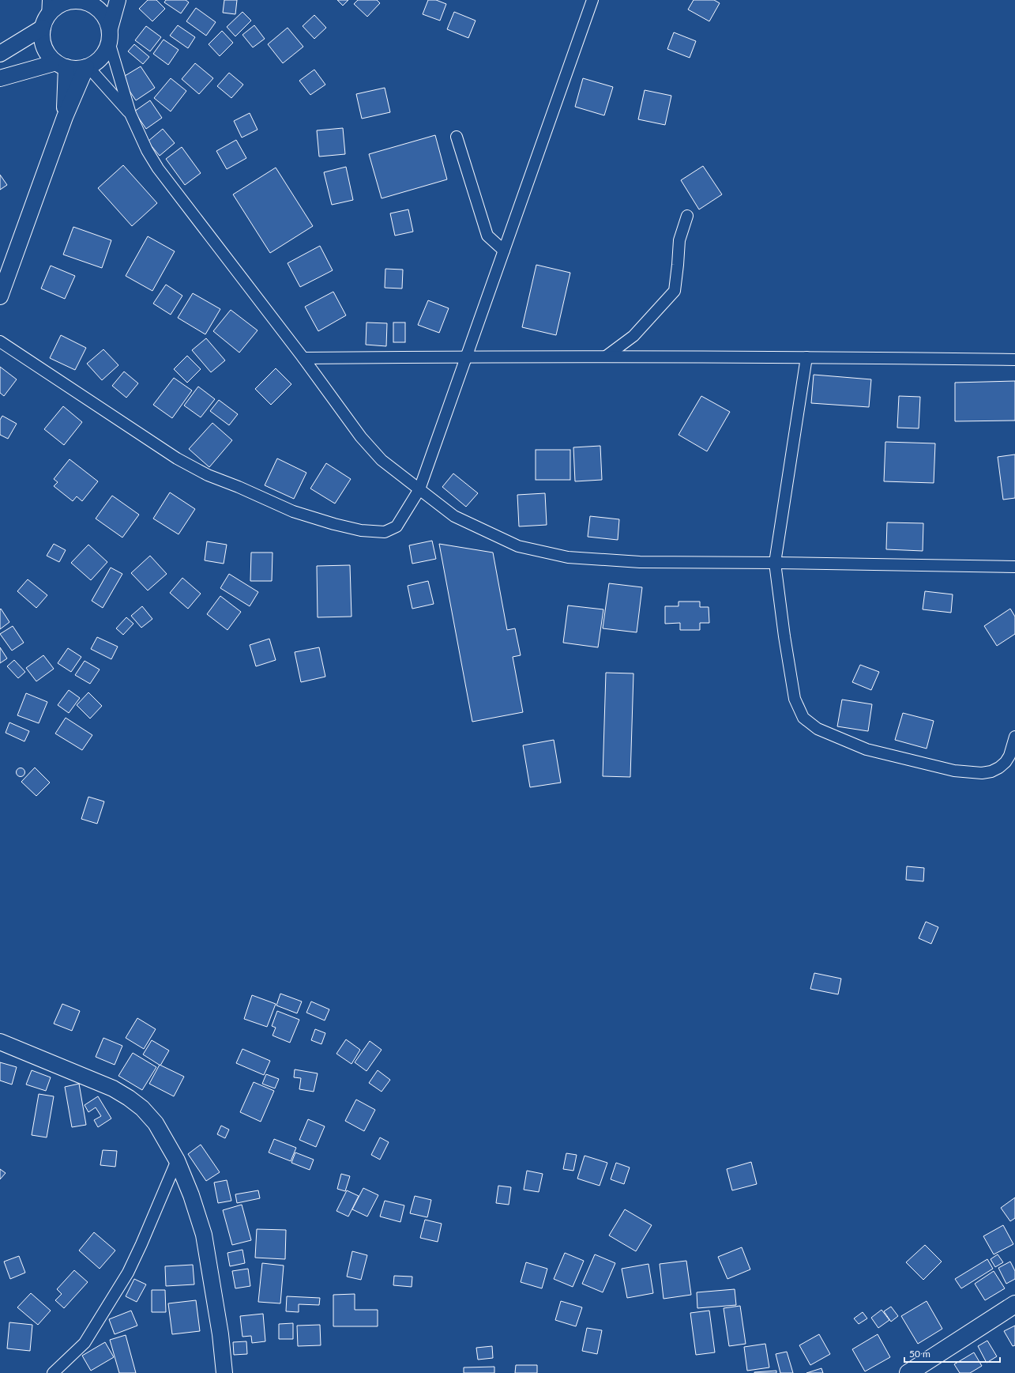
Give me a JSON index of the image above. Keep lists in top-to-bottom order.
{
  "scale_bar": "50 m"
}
